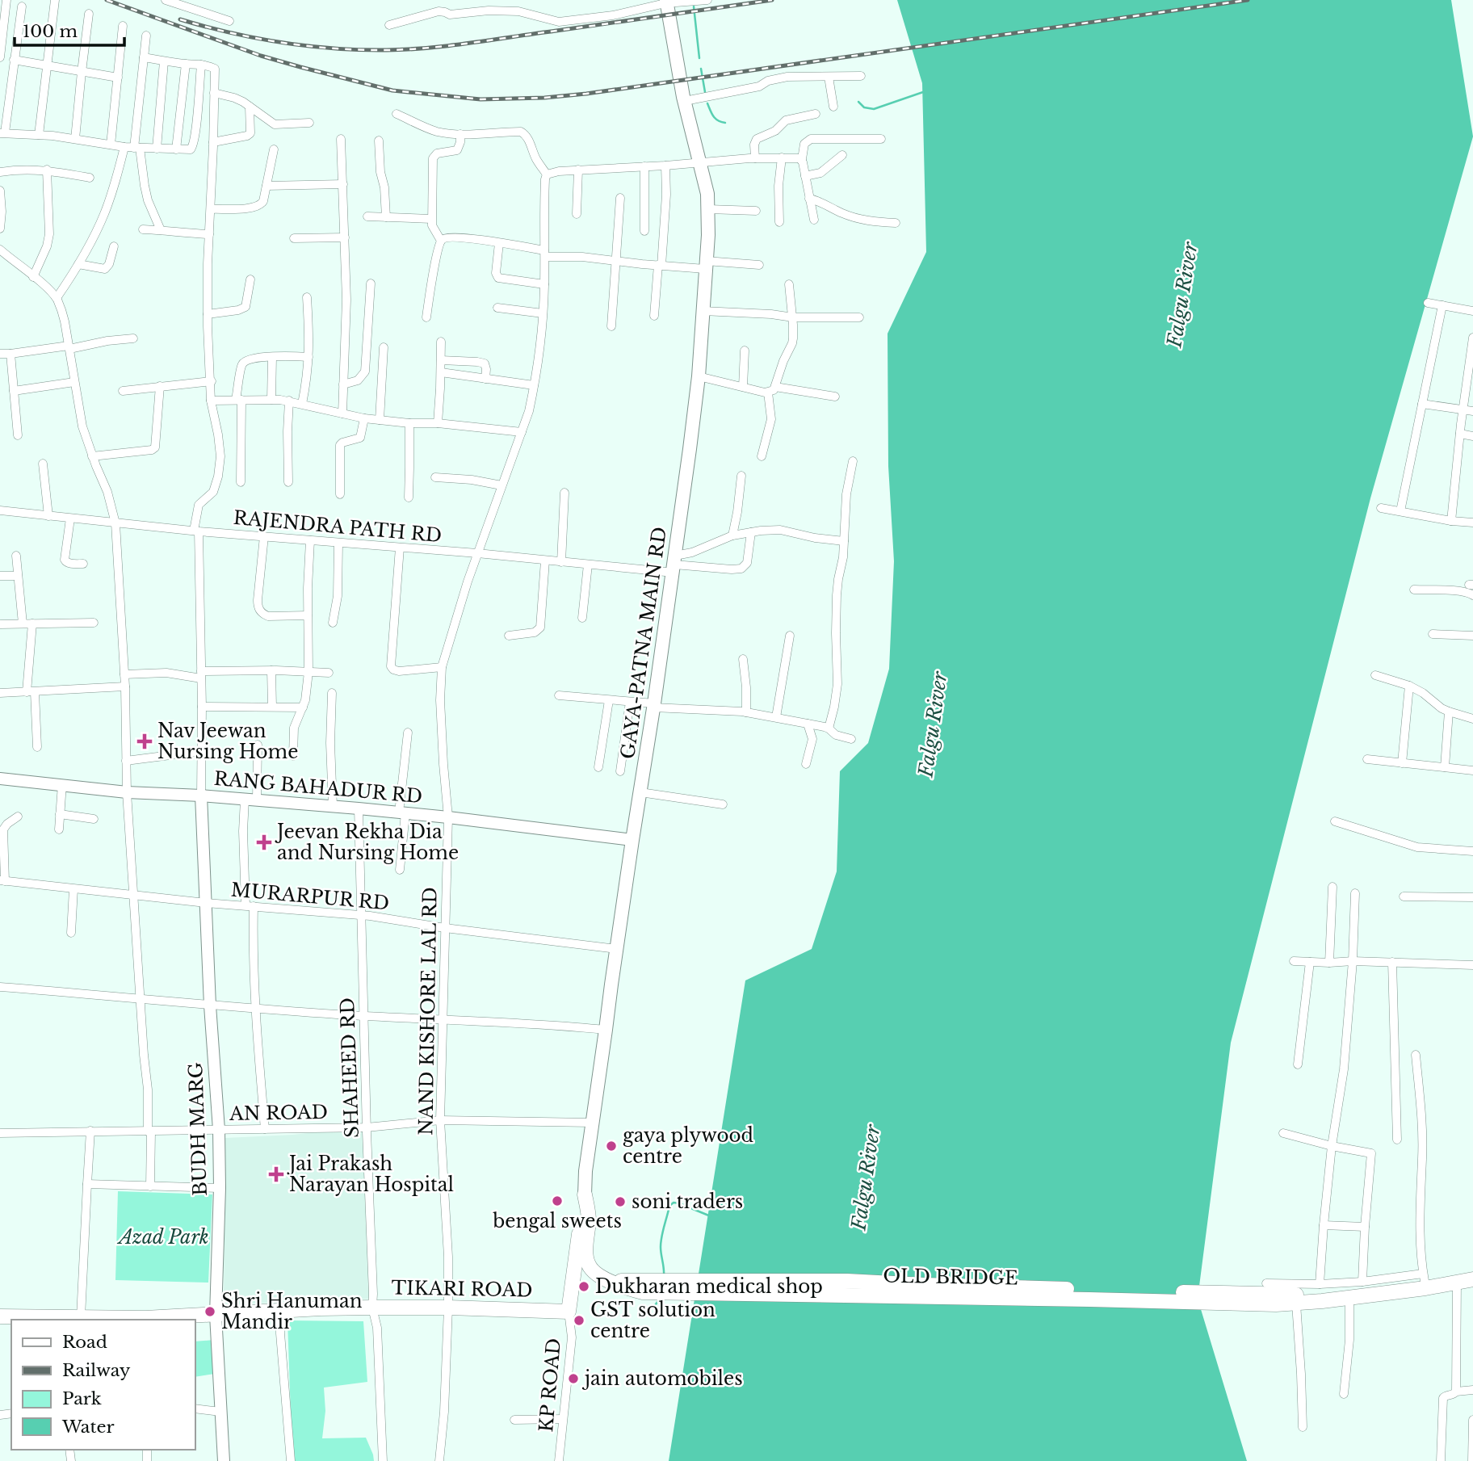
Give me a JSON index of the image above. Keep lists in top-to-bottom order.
{
  "streets": {
    "highway": ["OLD BRIDGE", "TIKARI ROAD"],
    "main road": ["GAYA-PATNA MAIN RD"],
    "street": [
      "RAJENDRA PATH RD",
      "RANG BAHADUR RD",
      "MURARPUR RD",
      "NAND KISHORE LAL RD",
      "SHAHEED RD",
      "AN ROAD",
      "BUDH MARG",
      "KP ROAD"
    ]
  },
  "crossings": [
    ["RAJENDRA PATH RD", "GAYA-PATNA MAIN RD"],
    ["RAJENDRA PATH RD", "NAND KISHORE LAL RD"],
    ["GAYA-PATNA MAIN RD", "RANG BAHADUR RD"],
    ["GAYA-PATNA MAIN RD", "MURARPUR RD"],
    ["GAYA-PATNA MAIN RD", "AN ROAD"],
    ["GAYA-PATNA MAIN RD", "OLD BRIDGE"],
    ["RANG BAHADUR RD", "NAND KISHORE LAL RD"],
    ["RANG BAHADUR RD", "SHAHEED RD"],
    ["RANG BAHADUR RD", "BUDH MARG"],
    ["MURARPUR RD", "NAND KISHORE LAL RD"],
    ["MURARPUR RD", "SHAHEED RD"],
    ["MURARPUR RD", "BUDH MARG"],
    ["NAND KISHORE LAL RD", "AN ROAD"],
    ["NAND KISHORE LAL RD", "TIKARI ROAD"],
    ["SHAHEED RD", "AN ROAD"],
    ["SHAHEED RD", "TIKARI ROAD"],
    ["AN ROAD", "BUDH MARG"],
    ["BUDH MARG", "TIKARI ROAD"],
    ["TIKARI ROAD", "KP ROAD"]
  ],
  "water": ["Falgu River"],
  "parks": ["Azad Park"],
  "places": {
    "health": ["Nav Jeewan Nursing Home", "Jeevan Rekha Dia and Nursing Home", "Jai Prakash Narayan Hospital"],
    "other": [
      "gaya plywood centre",
      "bengal sweets",
      "soni traders",
      "Dukharan medical shop",
      "Shri Hanuman Mandir",
      "GST solution centre",
      "jain automobiles"
    ]
  },
  "legend": [
    "Road",
    "Railway",
    "Park",
    "Water"
  ],
  "scale_bar": "100 m"
}
